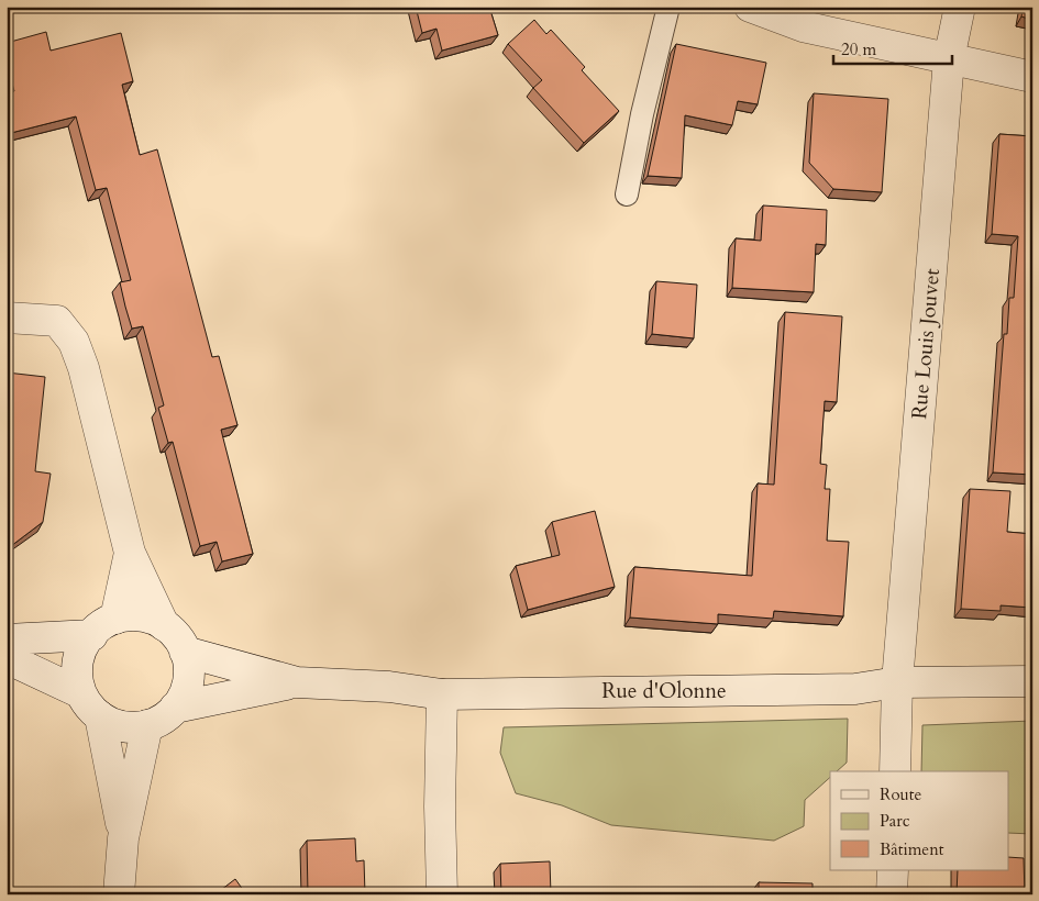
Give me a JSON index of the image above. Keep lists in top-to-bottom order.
{
  "streets": {
    "street": ["Rue Louis Jouvet", "Rue d'Olonne"]
  },
  "crossings": [
    ["Rue Louis Jouvet", "Rue d'Olonne"]
  ],
  "legend": ["Route", "Parc", "Bâtiment"],
  "scale_bar": "20 m"
}
